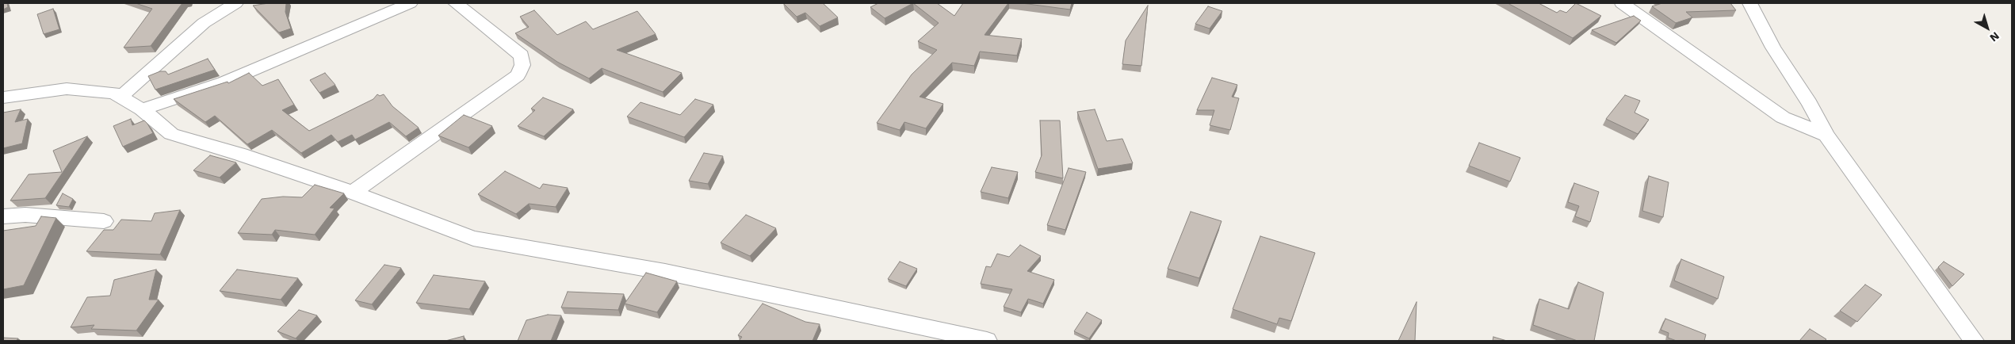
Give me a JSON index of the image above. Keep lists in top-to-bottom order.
{
  "north": "bottom right"
}
